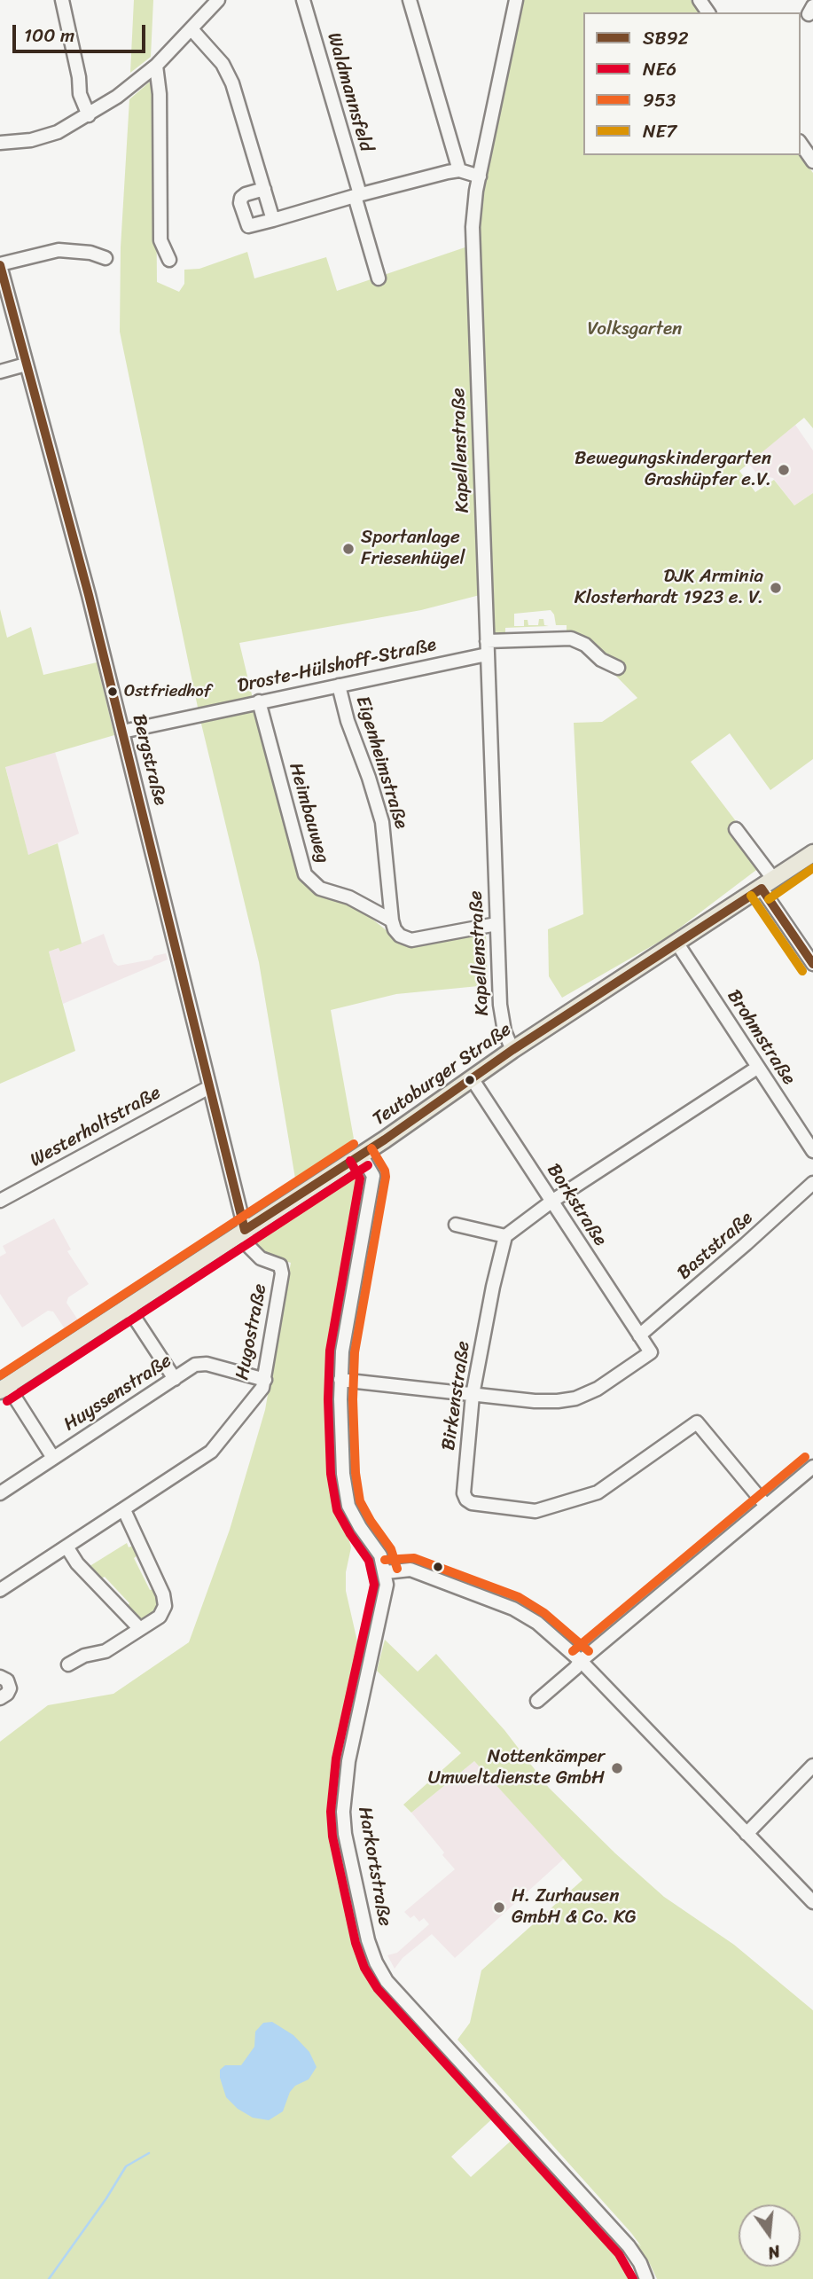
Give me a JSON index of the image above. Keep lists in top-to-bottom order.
{
  "streets": {
    "main road": ["Teutoburger Straße"],
    "street": [
      "Waldmannsfeld",
      "Kapellenstraße",
      "Droste-Hülshoff-Straße",
      "Bergstraße",
      "Eigenheimstraße",
      "Heimbauweg",
      "Brohmstraße",
      "Westerholtstraße",
      "Borkstraße",
      "Baststraße",
      "Hugostraße",
      "Huyssenstraße",
      "Birkenstraße",
      "Harkortstraße"
    ]
  },
  "crossings": [
    ["Kapellenstraße", "Droste-Hülshoff-Straße"],
    ["Kapellenstraße", "Teutoburger Straße"],
    ["Droste-Hülshoff-Straße", "Bergstraße"],
    ["Droste-Hülshoff-Straße", "Eigenheimstraße"],
    ["Droste-Hülshoff-Straße", "Heimbauweg"],
    ["Bergstraße", "Teutoburger Straße"],
    ["Bergstraße", "Westerholtstraße"],
    ["Bergstraße", "Hugostraße"],
    ["Eigenheimstraße", "Heimbauweg"],
    ["Brohmstraße", "Teutoburger Straße"],
    ["Teutoburger Straße", "Borkstraße"],
    ["Teutoburger Straße", "Hugostraße"],
    ["Borkstraße", "Baststraße"],
    ["Borkstraße", "Birkenstraße"],
    ["Hugostraße", "Huyssenstraße"]
  ],
  "parks": ["Volksgarten"],
  "places": [
    "Bewegungskindergarten Grashüpfer e.V.",
    "Sportanlage Friesenhügel",
    "DJK Arminia Klosterhardt 1923 e. V.",
    "Ostfriedhof",
    "Nottenkämper Umweltdienste GmbH",
    "H. Zurhausen GmbH & Co. KG"
  ],
  "lines": [
    "transit line SB92",
    "transit line NE7",
    "transit line 953",
    "transit line NE6"
  ],
  "legend": [
    "SB92",
    "NE6",
    "953",
    "NE7"
  ],
  "scale_bar": "100 m",
  "north": "bottom"
}
